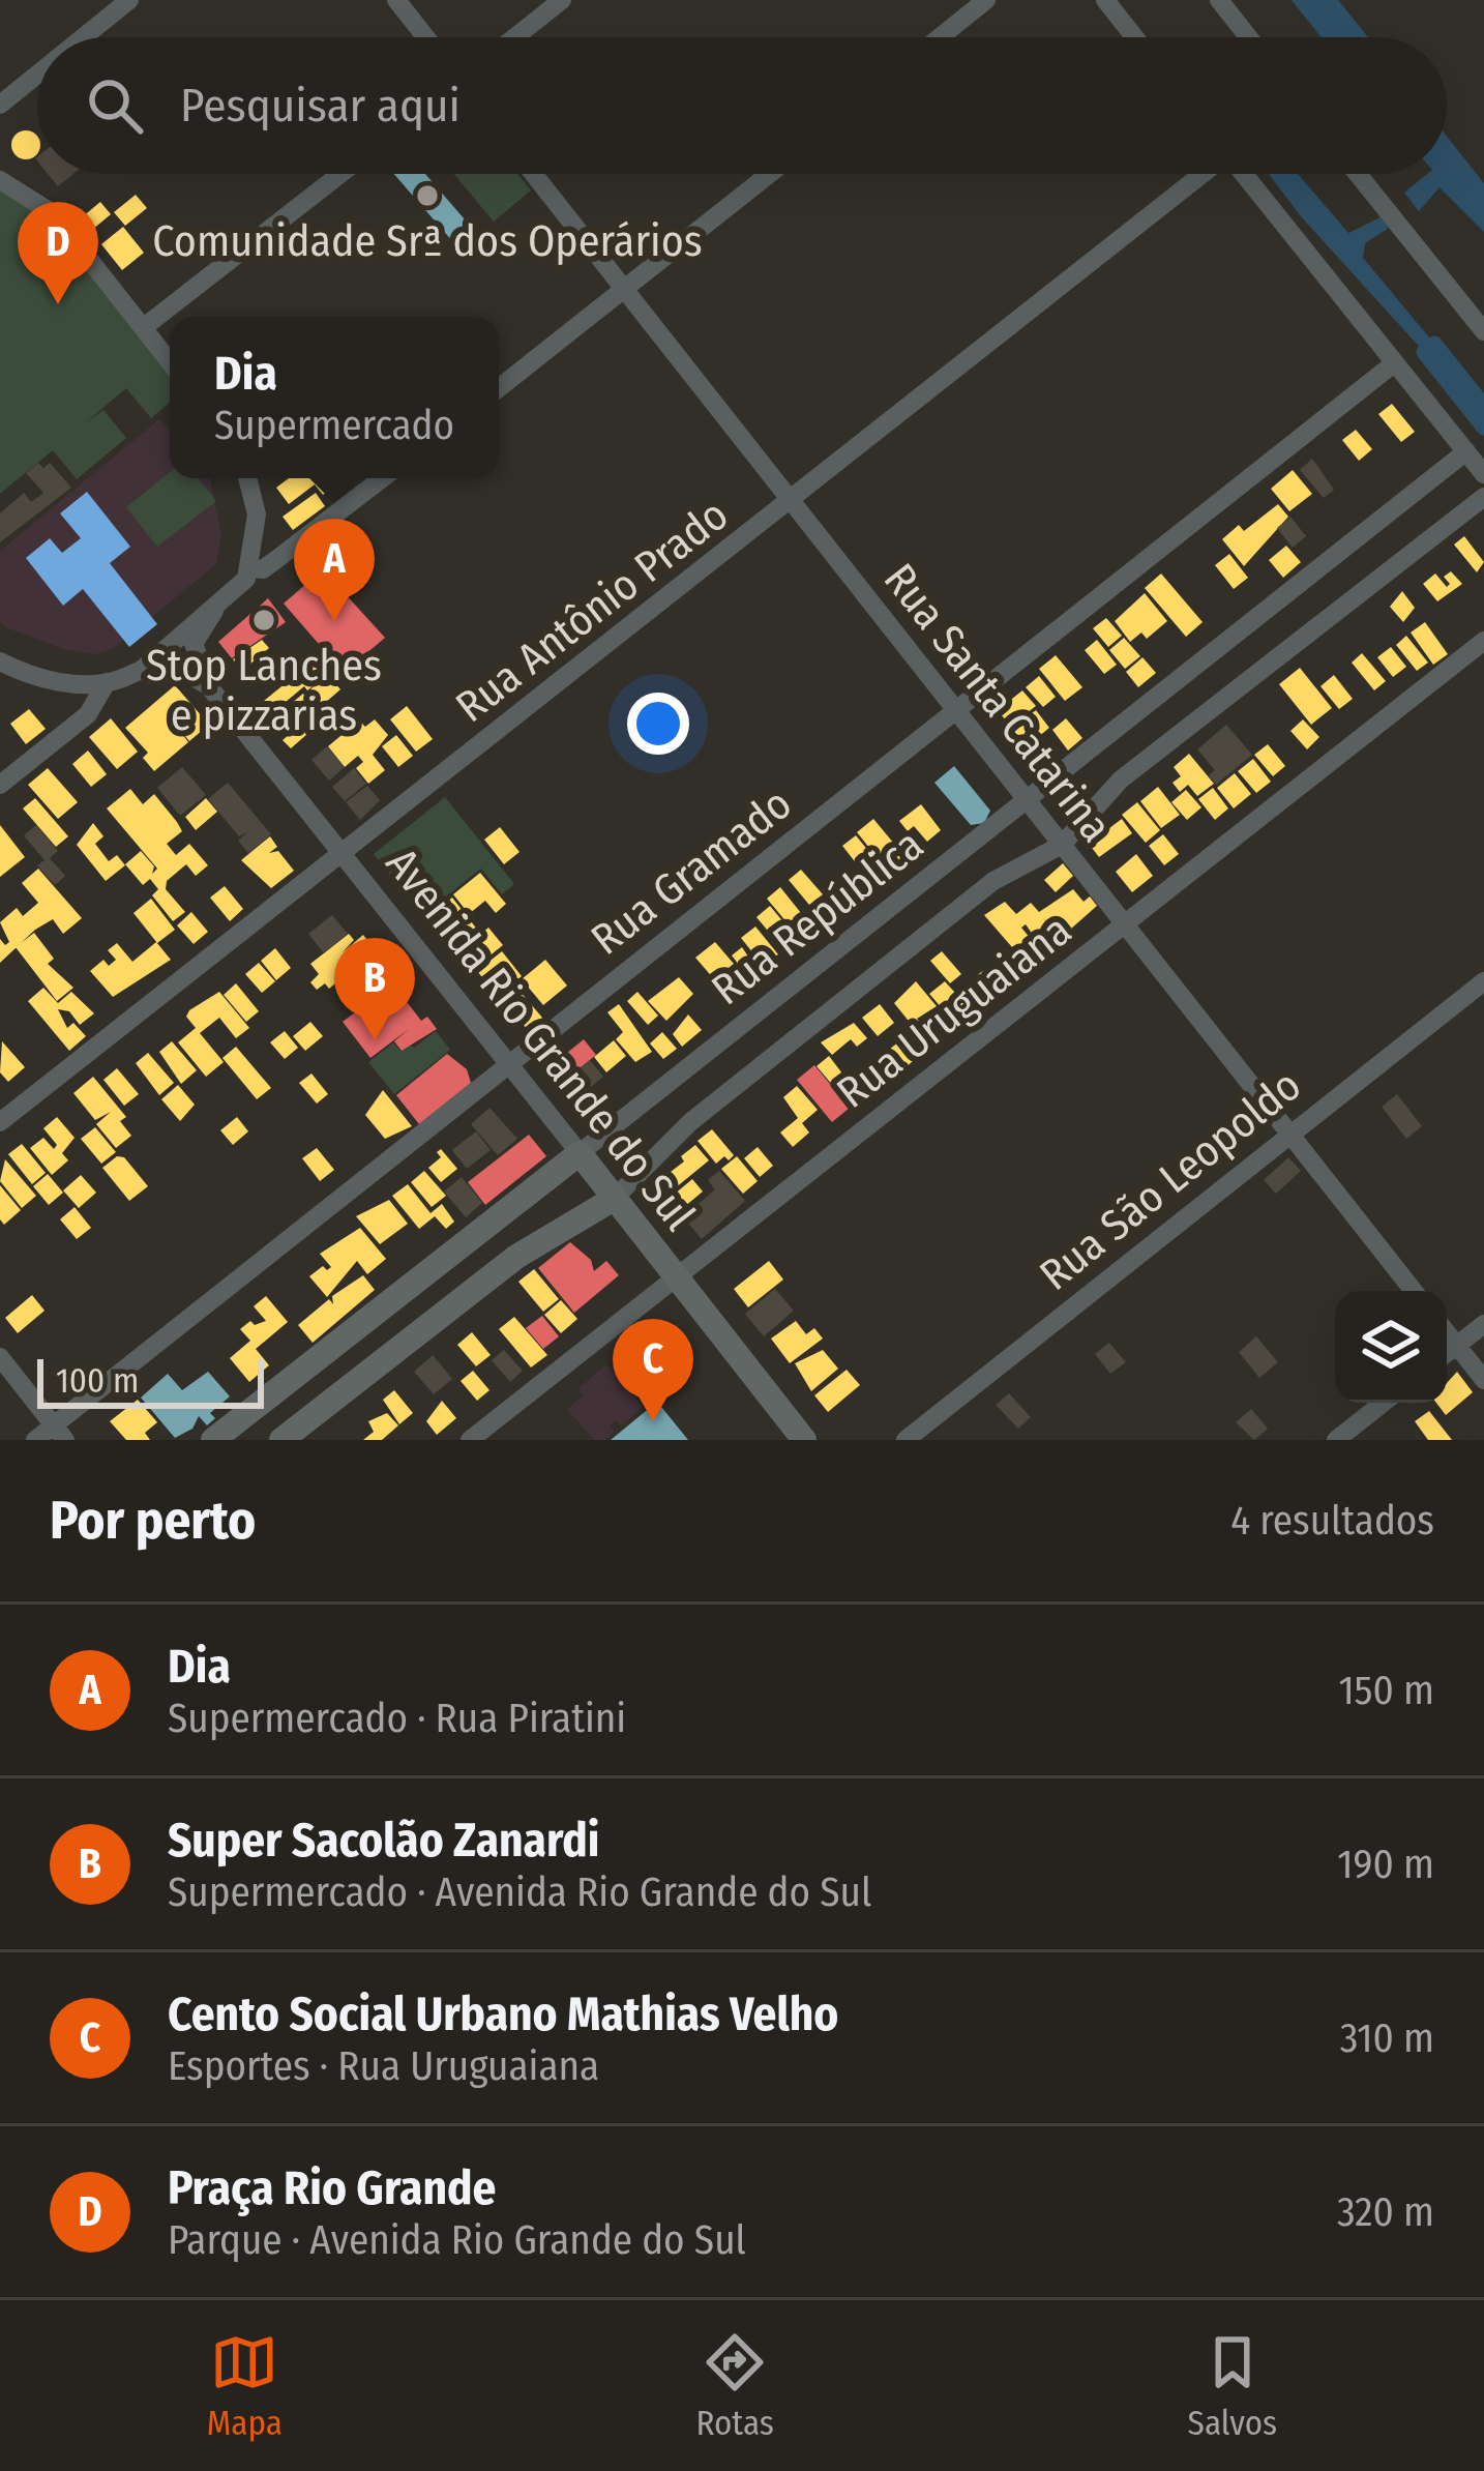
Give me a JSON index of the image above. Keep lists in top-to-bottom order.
{
  "streets": {
    "main road": ["Rua República", "Avenida Rio Grande do Sul"],
    "street": [
      "Rua Antônio Prado",
      "Rua Santa Catarina",
      "Rua Gramado",
      "Rua Uruguaiana",
      "Rua São Leopoldo"
    ]
  },
  "crossings": [
    ["Rua Antônio Prado", "Rua Santa Catarina"],
    ["Rua Antônio Prado", "Avenida Rio Grande do Sul"],
    ["Rua Santa Catarina", "Rua Gramado"],
    ["Rua Santa Catarina", "Rua República"],
    ["Rua Santa Catarina", "Rua Uruguaiana"],
    ["Rua Santa Catarina", "Rua São Leopoldo"],
    ["Rua Gramado", "Avenida Rio Grande do Sul"],
    ["Rua República", "Avenida Rio Grande do Sul"],
    ["Rua Uruguaiana", "Avenida Rio Grande do Sul"]
  ],
  "places": ["Comunidade Srª dos Operários", "Stop Lanches e pizzarias"],
  "scale_bar": "100 m",
  "page": {
    "search": "Pesquisar aqui",
    "pins": [
      "D",
      "A",
      "B",
      "C"
    ],
    "popup": ["Dia", "Supermercado"],
    "scale": "100 m",
    "heading": ["Por perto", "4 resultados"],
    "list": [
      {
        "mark": "A",
        "name": "Dia",
        "note": "Supermercado · Rua Piratini",
        "value": "150 m"
      },
      {
        "mark": "B",
        "name": "Super Sacolão Zanardi",
        "note": "Supermercado · Avenida Rio Grande do Sul",
        "value": "190 m"
      },
      {
        "mark": "C",
        "name": "Cento Social Urbano Mathias Velho",
        "note": "Esportes · Rua Uruguaiana",
        "value": "310 m"
      },
      {
        "mark": "D",
        "name": "Praça Rio Grande",
        "note": "Parque · Avenida Rio Grande do Sul",
        "value": "320 m"
      }
    ],
    "nav": ["Mapa", "Rotas", "Salvos"]
  }
}
